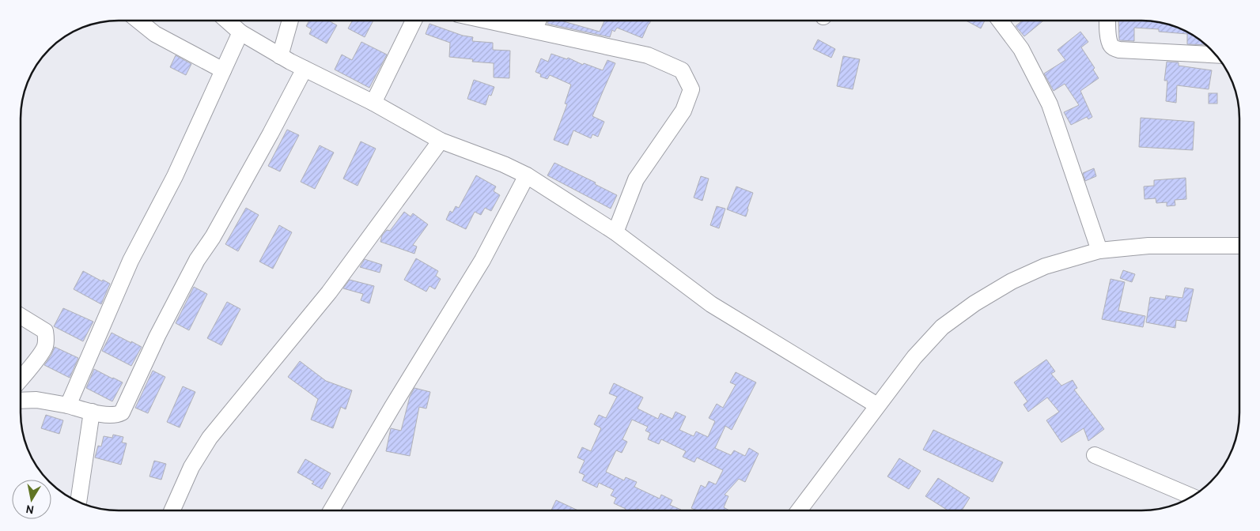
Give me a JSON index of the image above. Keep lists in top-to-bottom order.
{
  "north": "bottom"
}
